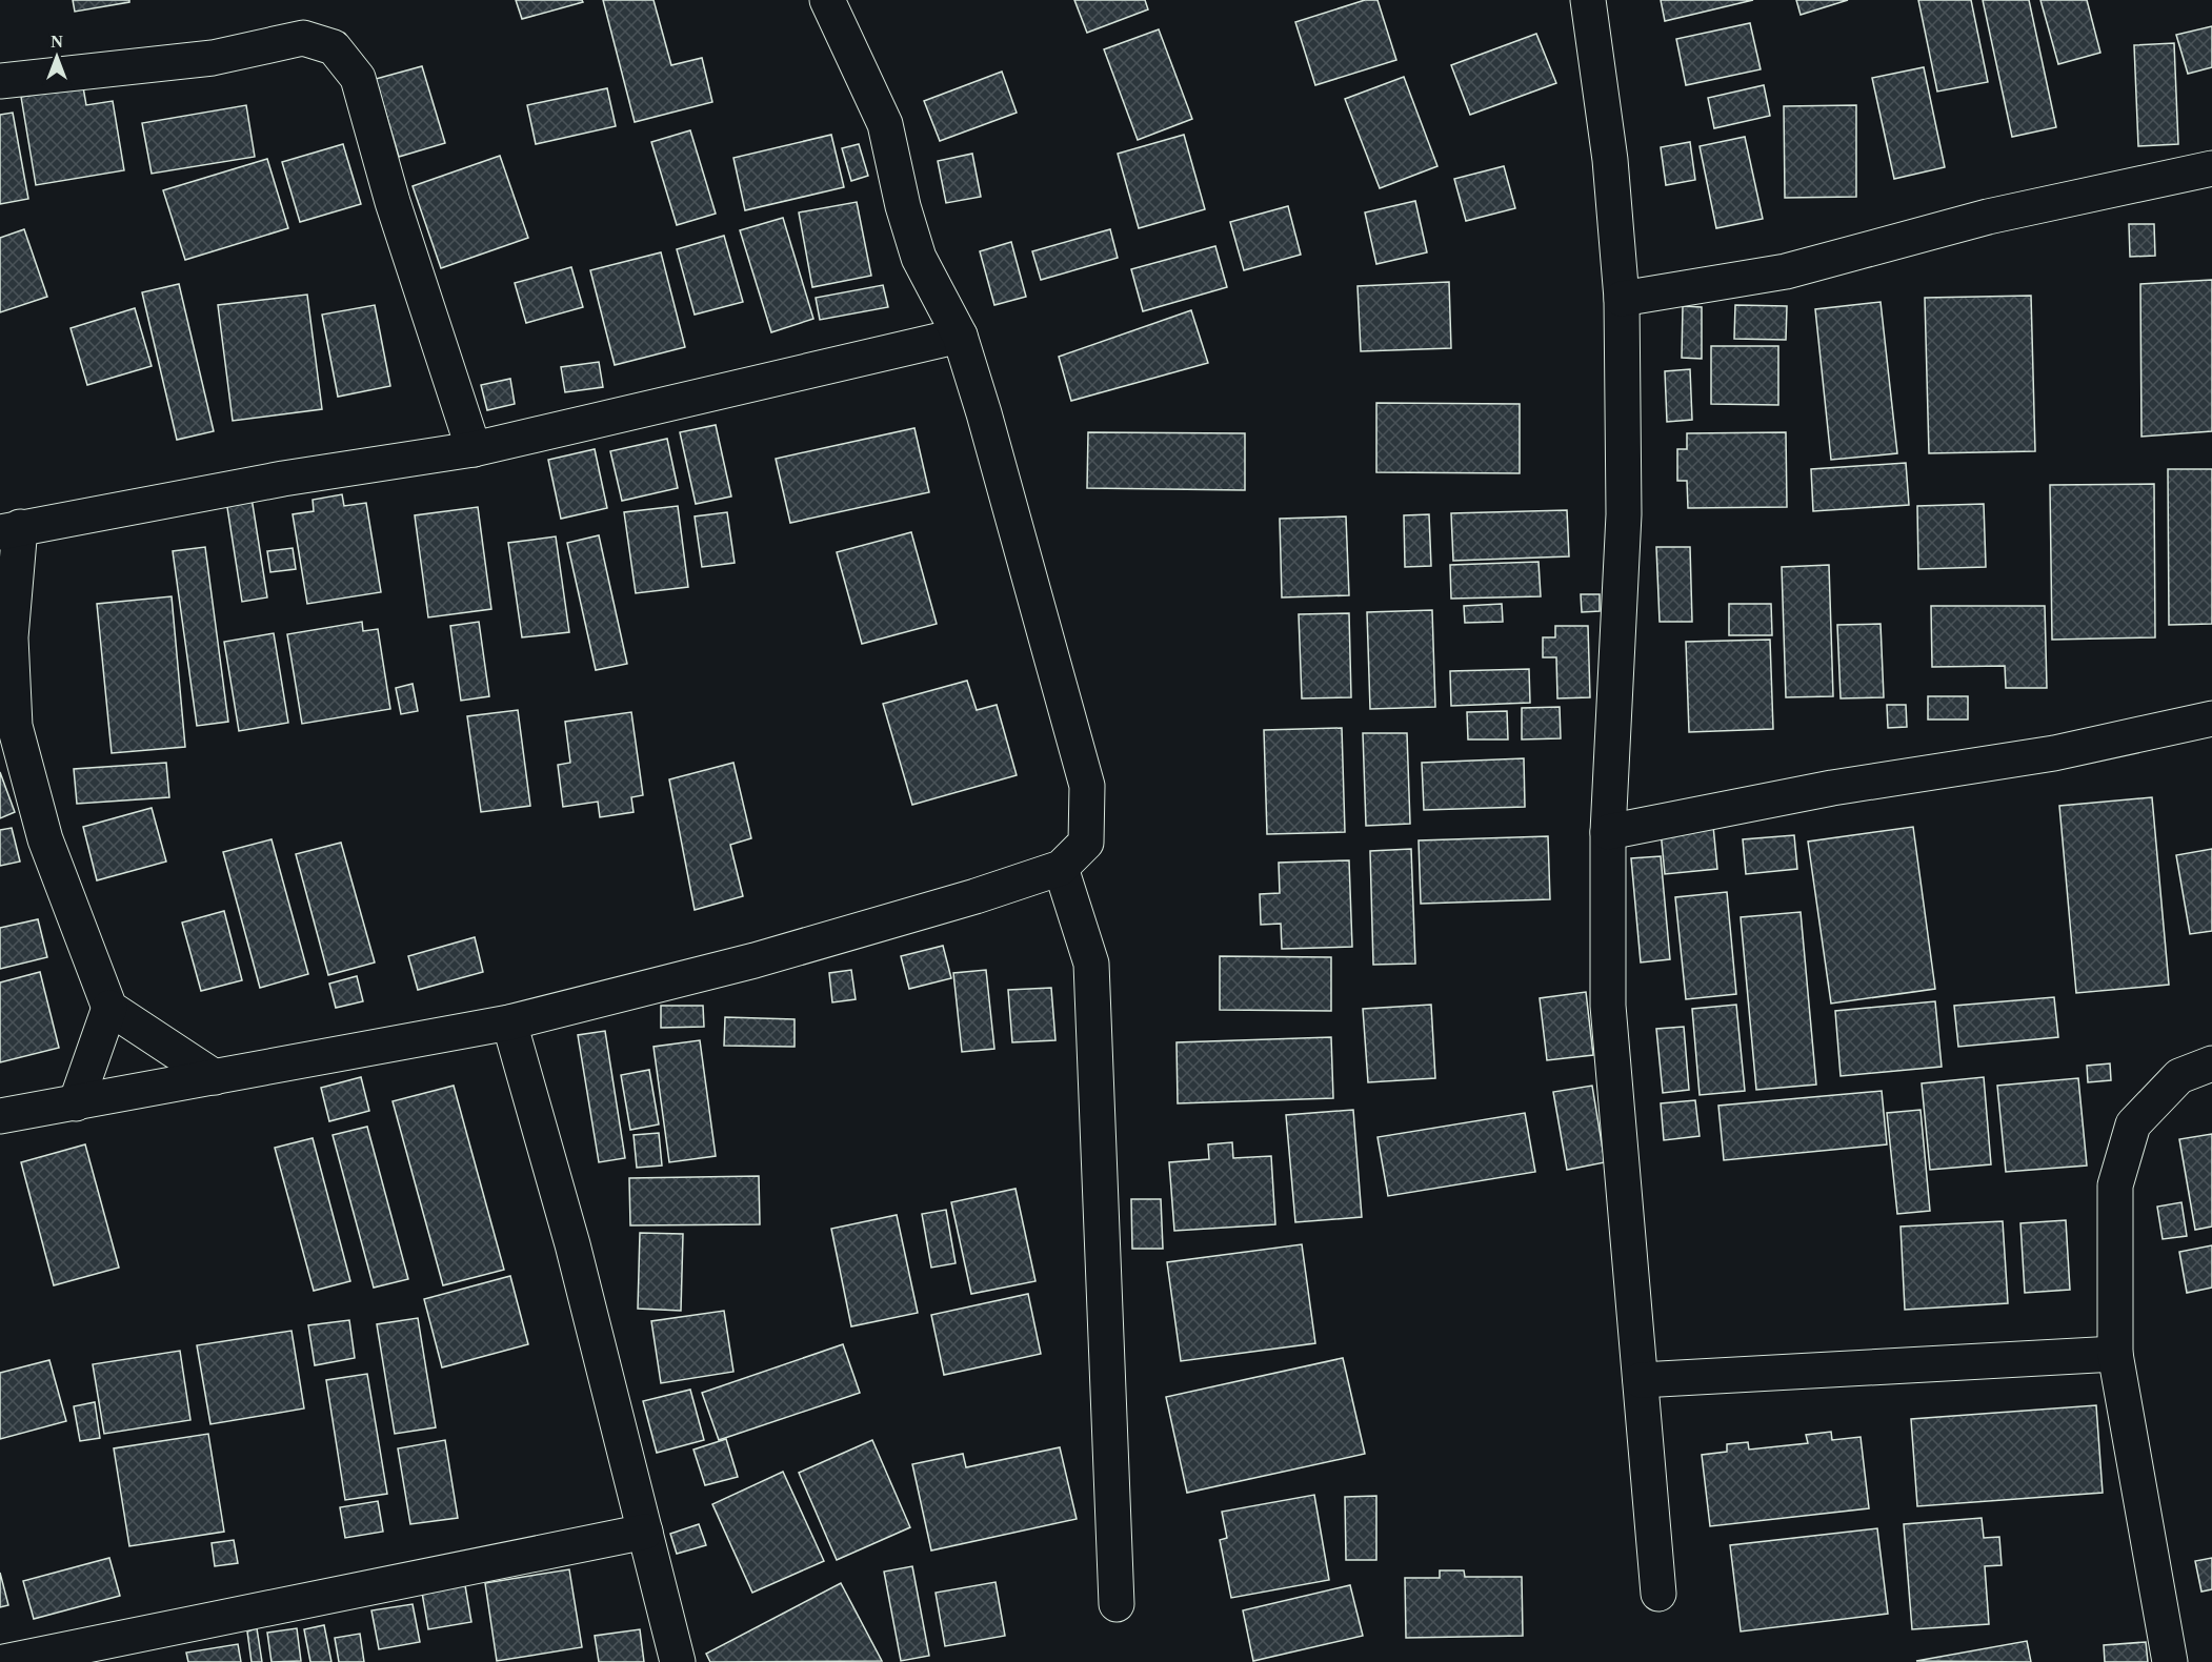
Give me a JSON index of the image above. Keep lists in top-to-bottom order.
{
  "north": "top"
}
